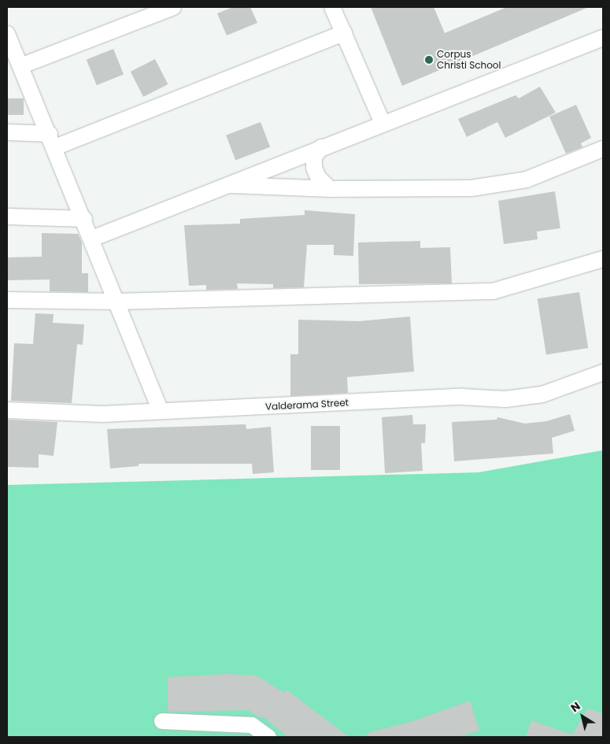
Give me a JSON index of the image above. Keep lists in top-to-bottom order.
{
  "streets": {
    "street": ["Valderama Street"]
  },
  "places": ["Corpus Christi School"],
  "north": "top left"
}
